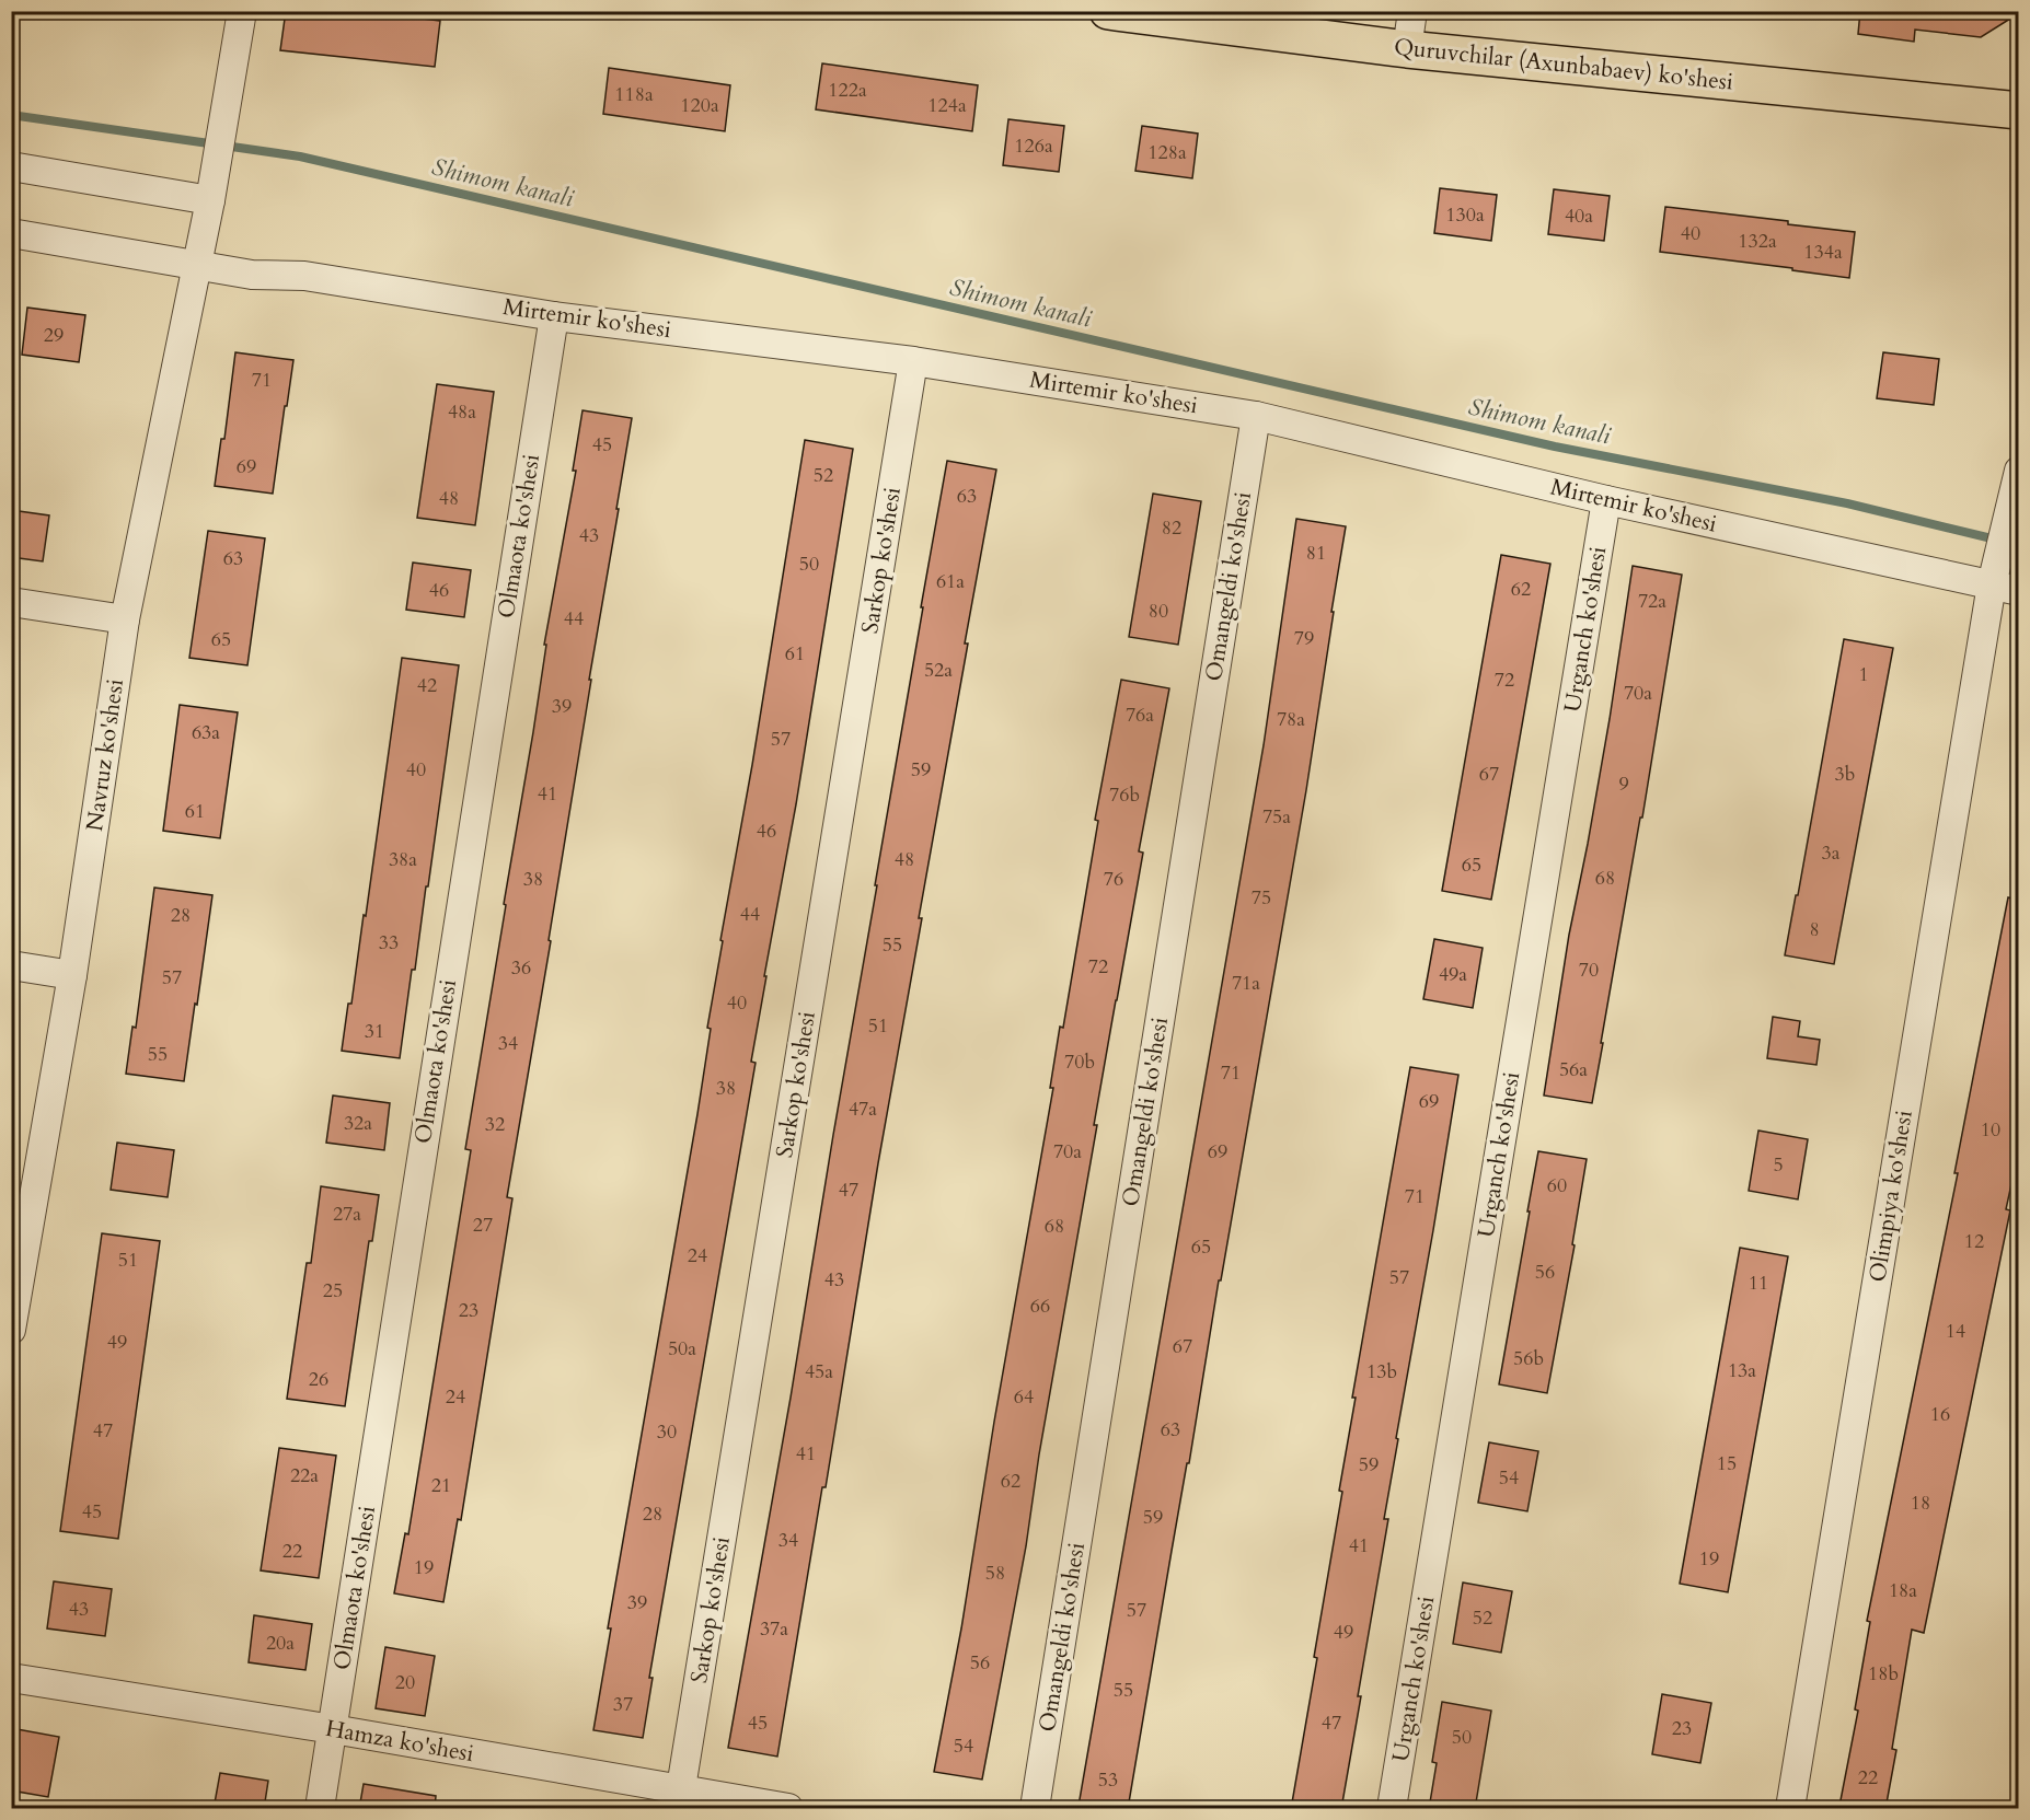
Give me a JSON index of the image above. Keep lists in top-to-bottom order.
{
  "streets": {
    "main road": ["Quruvchilar (Axunbabaev) ko'shesi"],
    "street": [
      "Mirtemir ko'shesi",
      "Olmaota ko'shesi",
      "Sarkop ko'shesi",
      "Omangeldi ko'shesi",
      "Urganch ko'shesi",
      "Navruz ko'shesi",
      "Olimpiya ko'shesi",
      "Hamza ko'shesi"
    ]
  },
  "crossings": [
    ["Mirtemir ko'shesi", "Olmaota ko'shesi"],
    ["Mirtemir ko'shesi", "Sarkop ko'shesi"],
    ["Mirtemir ko'shesi", "Omangeldi ko'shesi"],
    ["Mirtemir ko'shesi", "Urganch ko'shesi"],
    ["Mirtemir ko'shesi", "Navruz ko'shesi"],
    ["Mirtemir ko'shesi", "Olimpiya ko'shesi"],
    ["Olmaota ko'shesi", "Hamza ko'shesi"],
    ["Sarkop ko'shesi", "Hamza ko'shesi"]
  ],
  "water": ["Shimom kanali"],
  "house_numbers": [
    "122a",
    "118a",
    "120a",
    "124a",
    "126a",
    "128a",
    "130a",
    "40a",
    "40",
    "132a",
    "134a",
    "29",
    "71",
    "48a",
    "45",
    "69",
    "52",
    "63",
    "48",
    "82",
    "43",
    "81",
    "63",
    "50",
    "61a",
    "62",
    "46",
    "72a",
    "80",
    "44",
    "79",
    "65",
    "61",
    "52a",
    "1",
    "72",
    "42",
    "70a",
    "39",
    "76a",
    "78a",
    "63a",
    "57",
    "40",
    "59",
    "67",
    "3b",
    "9",
    "41",
    "76b",
    "61",
    "75a",
    "46",
    "3a",
    "38a",
    "48",
    "65",
    "68",
    "38",
    "76",
    "75",
    "44",
    "28",
    "8",
    "33",
    "55",
    "72",
    "36",
    "70",
    "49a",
    "57",
    "71a",
    "40",
    "51",
    "31",
    "34",
    "55",
    "70b",
    "56a",
    "71",
    "38",
    "69",
    "47a",
    "32a",
    "32",
    "10",
    "70a",
    "69",
    "5",
    "60",
    "47",
    "71",
    "27a",
    "27",
    "68",
    "12",
    "65",
    "24",
    "51",
    "56",
    "57",
    "43",
    "11",
    "25",
    "66",
    "23",
    "14",
    "49",
    "67",
    "50a",
    "56b",
    "13a",
    "45a",
    "13b",
    "26",
    "24",
    "64",
    "16",
    "63",
    "47",
    "30",
    "41",
    "15",
    "59",
    "22a",
    "54",
    "62",
    "21",
    "18",
    "45",
    "28",
    "59",
    "34",
    "41",
    "22",
    "19",
    "19",
    "58",
    "18a",
    "39",
    "43",
    "57",
    "52",
    "37a",
    "49",
    "20a",
    "56",
    "18b",
    "20",
    "55",
    "37",
    "45",
    "47",
    "23",
    "50",
    "54",
    "22",
    "53"
  ]
}
